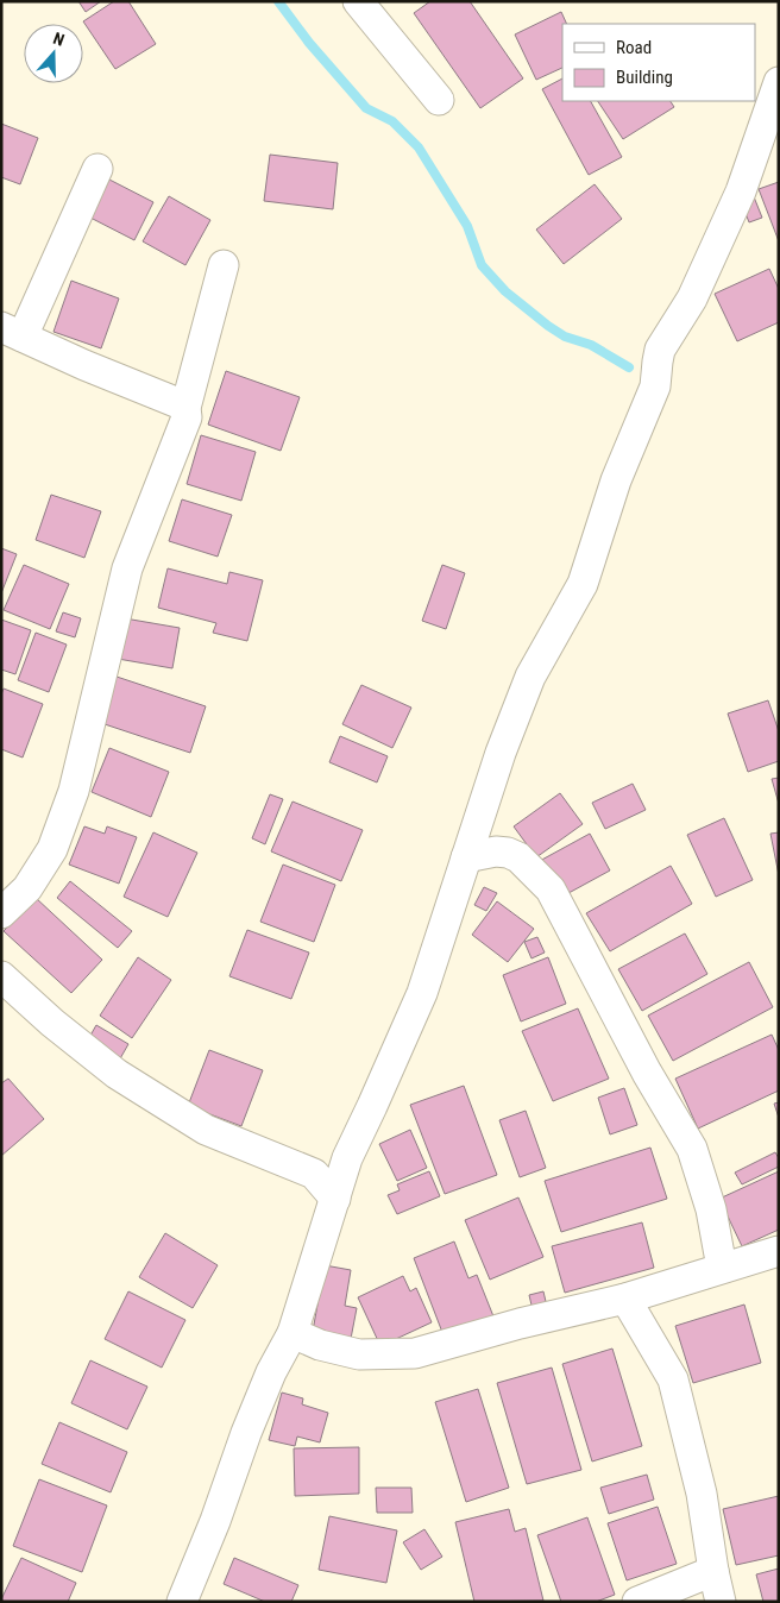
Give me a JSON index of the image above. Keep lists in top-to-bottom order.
{
  "legend": ["Road", "Building"],
  "north": "top"
}
